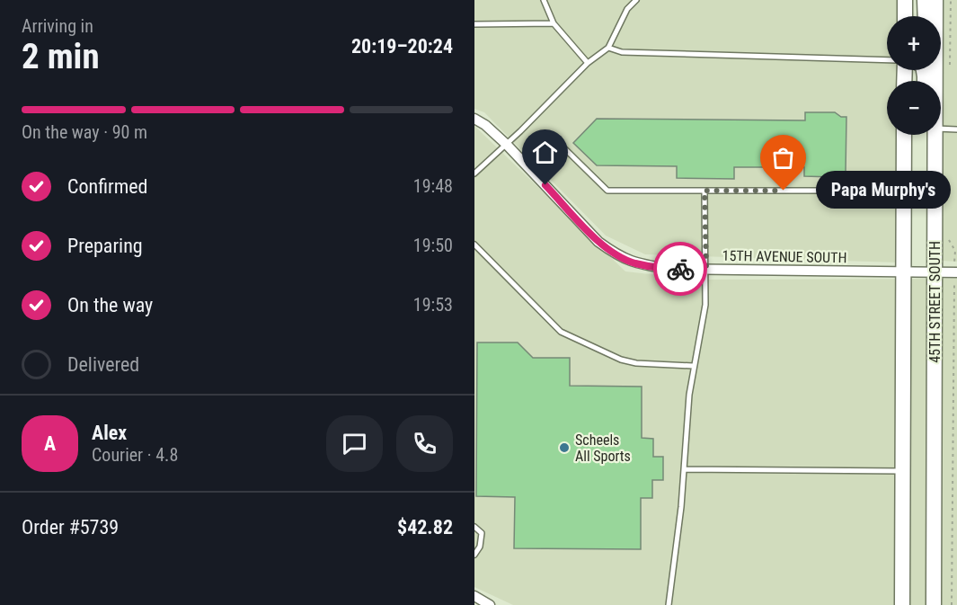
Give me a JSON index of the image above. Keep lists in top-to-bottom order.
{
  "streets": {
    "main road": ["45TH STREET SOUTH"],
    "street": ["15TH AVENUE SOUTH"]
  },
  "crossings": [
    ["15TH AVENUE SOUTH", "45TH STREET SOUTH"]
  ],
  "places": ["Papa Murphy's", "Scheels All Sports"],
  "page": {
    "heading": ["2 min", "Arriving in", "20:19–20:24"],
    "panel": [
      "Alex",
      "Courier · 4.8",
      "Order #5739",
      "$42.82"
    ],
    "map_buttons": ["+", "−"],
    "bar": "On the way · 90 m",
    "list": [
      ["Confirmed", "19:48"],
      ["Preparing", "19:50"],
      ["On the way", "19:53"],
      "Delivered"
    ],
    "bubble": "Papa Murphy's",
    "round": "A"
  }
}
